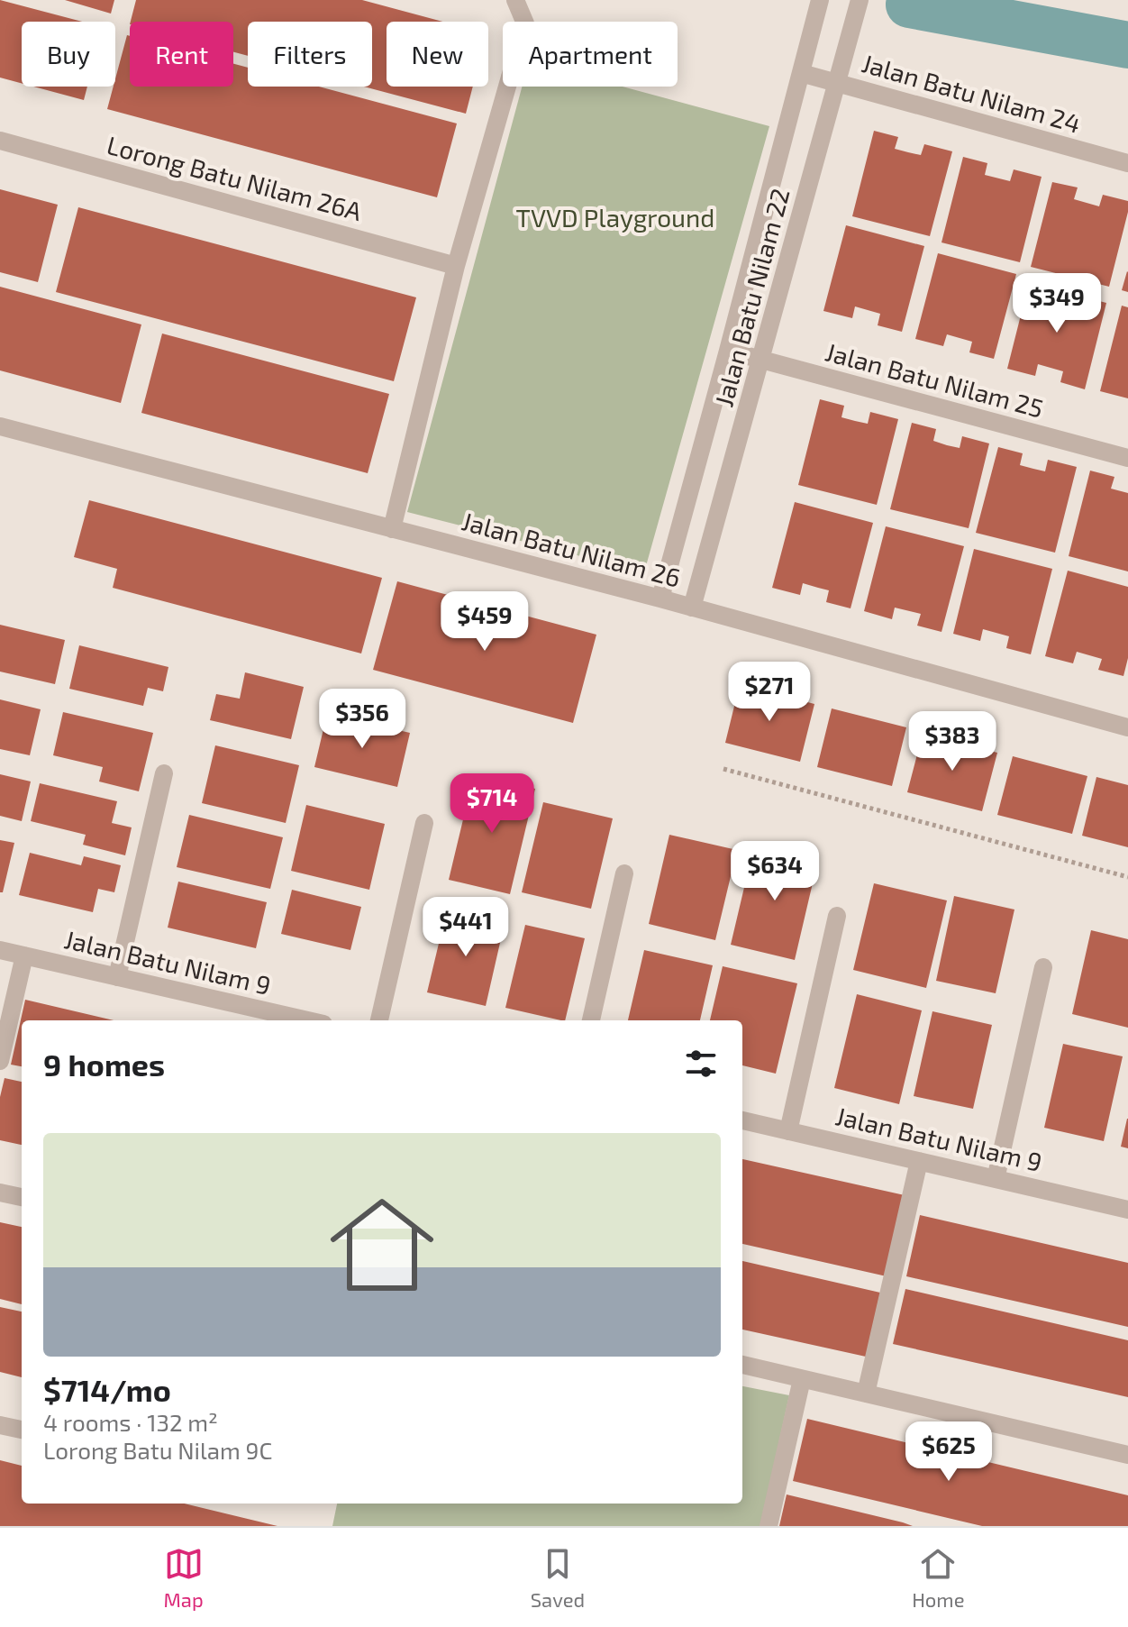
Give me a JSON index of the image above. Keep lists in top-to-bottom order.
{
  "streets": {
    "street": [
      "Jalan Batu Nilam 24",
      "Lorong Batu Nilam 26A",
      "Jalan Batu Nilam 22",
      "Jalan Batu Nilam 25",
      "Jalan Batu Nilam 26",
      "Jalan Batu Nilam 9"
    ]
  },
  "crossings": [
    ["Jalan Batu Nilam 24", "Jalan Batu Nilam 22"],
    ["Jalan Batu Nilam 22", "Jalan Batu Nilam 25"],
    ["Jalan Batu Nilam 22", "Jalan Batu Nilam 26"]
  ],
  "parks": ["TVVD Playground"],
  "page": {
    "chip": [
      "Buy",
      "Rent",
      "Filters",
      "New",
      "Apartment"
    ],
    "price": [
      "$349",
      "$459",
      "$271",
      "$356",
      "$383",
      "$714",
      "$634",
      "$441",
      "$625"
    ],
    "heading": "9 homes",
    "list": [
      {
        "name": "$714/mo",
        "note": "4 rooms · 132 m² · Lorong Batu Nilam 9C"
      }
    ],
    "tabs": ["Map", "Saved", "Home"]
  }
}
